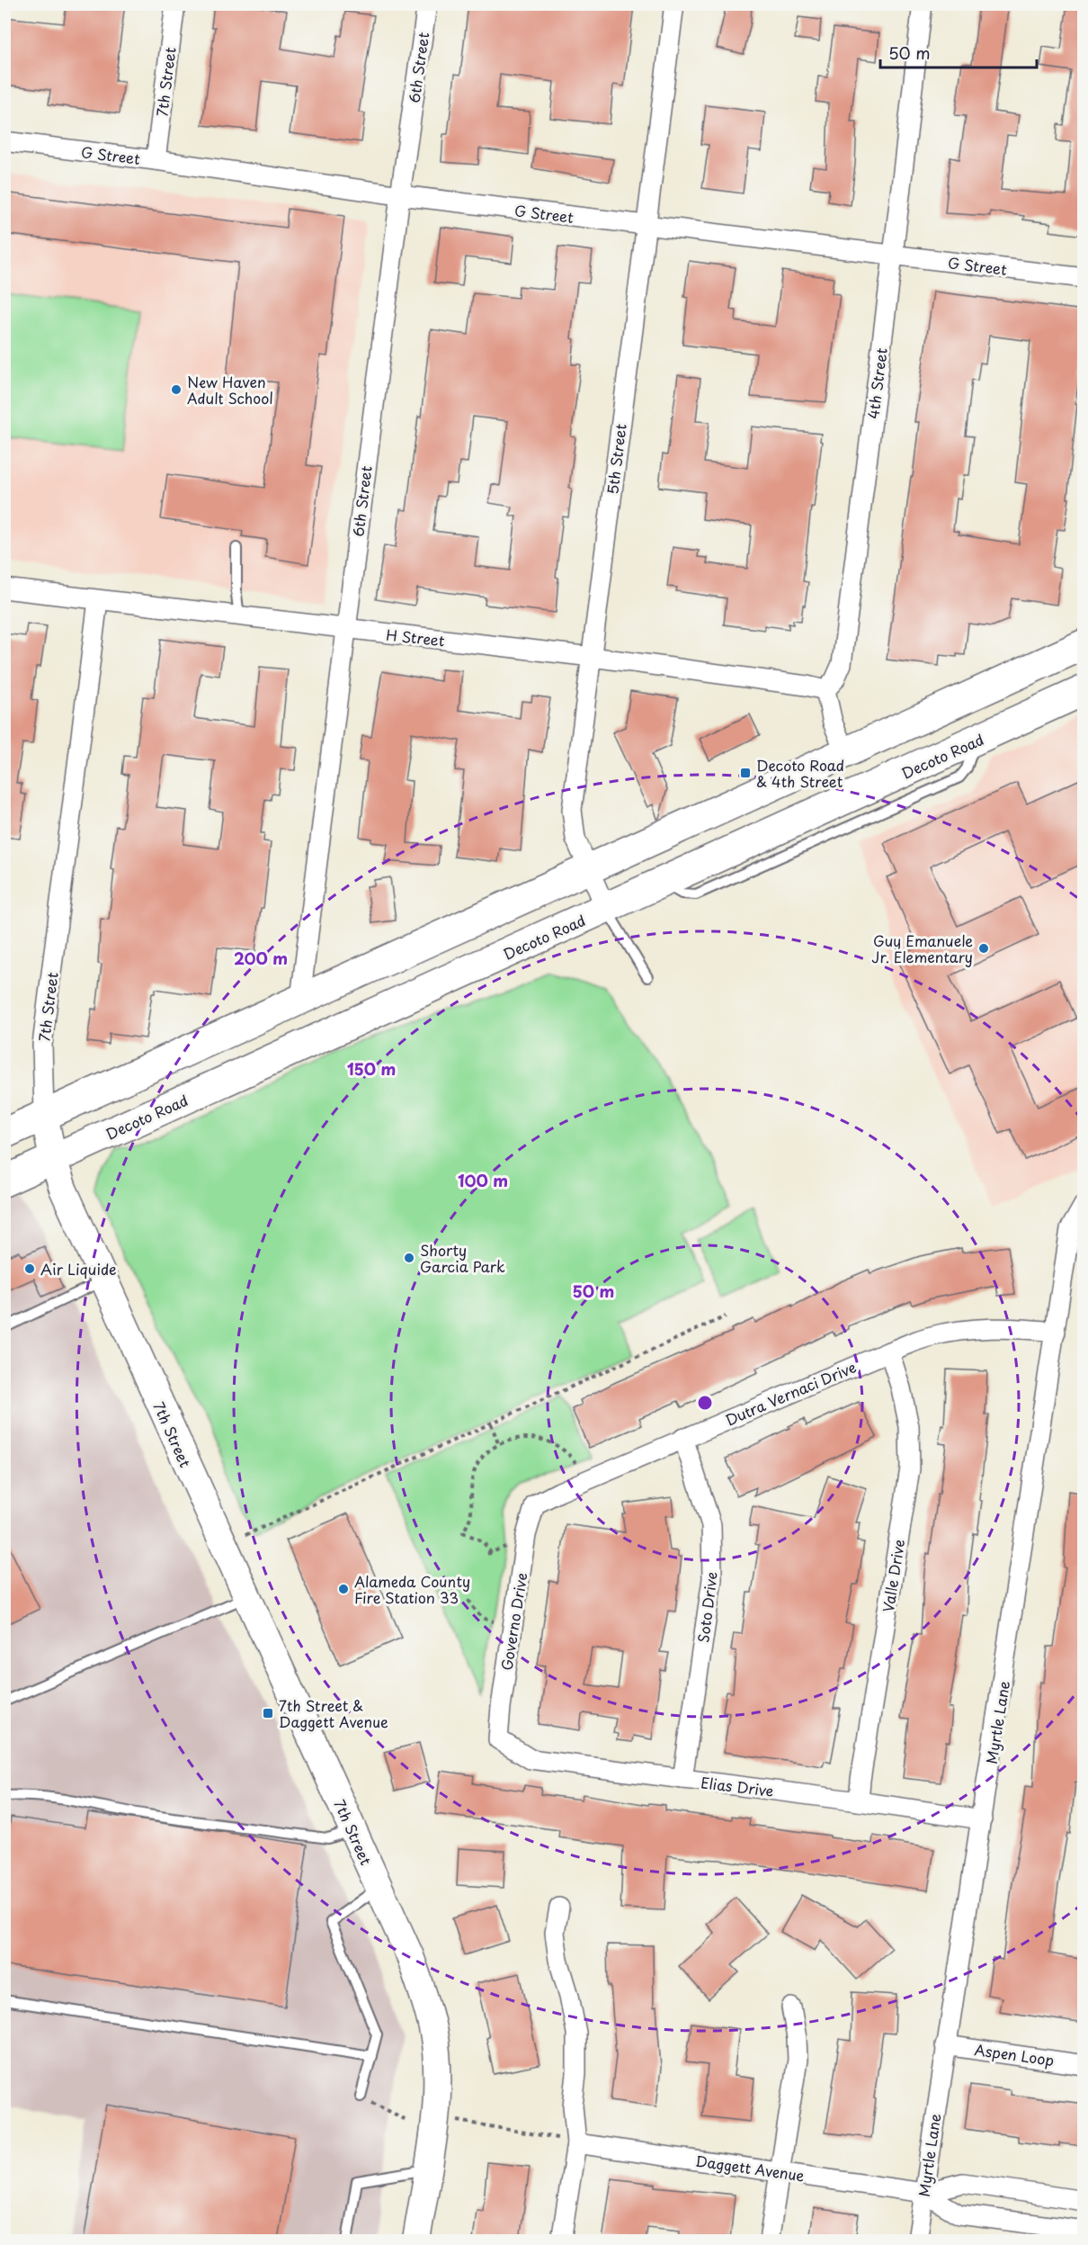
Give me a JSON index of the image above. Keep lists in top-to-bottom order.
{
  "streets": {
    "main road": ["Decoto Road"],
    "street": [
      "6th Street",
      "7th Street",
      "G Street",
      "4th Street",
      "5th Street",
      "H Street",
      "Dutra Vernaci Drive",
      "Valle Drive",
      "Soto Drive",
      "Governo Drive",
      "Myrtle Lane",
      "Elias Drive",
      "Aspen Loop",
      "Daggett Avenue"
    ]
  },
  "crossings": [
    ["6th Street", "G Street"],
    ["6th Street", "H Street"],
    ["7th Street", "G Street"],
    ["7th Street", "H Street"],
    ["7th Street", "Decoto Road"],
    ["G Street", "4th Street"],
    ["G Street", "5th Street"],
    ["4th Street", "H Street"],
    ["5th Street", "H Street"],
    ["5th Street", "Decoto Road"],
    ["Dutra Vernaci Drive", "Valle Drive"],
    ["Dutra Vernaci Drive", "Soto Drive"],
    ["Dutra Vernaci Drive", "Governo Drive"],
    ["Dutra Vernaci Drive", "Myrtle Lane"],
    ["Valle Drive", "Elias Drive"],
    ["Soto Drive", "Elias Drive"],
    ["Governo Drive", "Elias Drive"],
    ["Myrtle Lane", "Elias Drive"],
    ["Myrtle Lane", "Aspen Loop"],
    ["Myrtle Lane", "Daggett Avenue"]
  ],
  "places": {
    "other": [
      "New Haven Adult School",
      "Guy Emanuele Jr. Elementary",
      "Shorty Garcia Park",
      "Air Liquide",
      "Alameda County Fire Station 33"
    ],
    "transit": ["Decoto Road & 4th Street", "7th Street & Daggett Avenue"]
  },
  "scale_bar": "50 m",
  "rings": [
    "200 m",
    "150 m",
    "100 m",
    "50 m"
  ]
}
